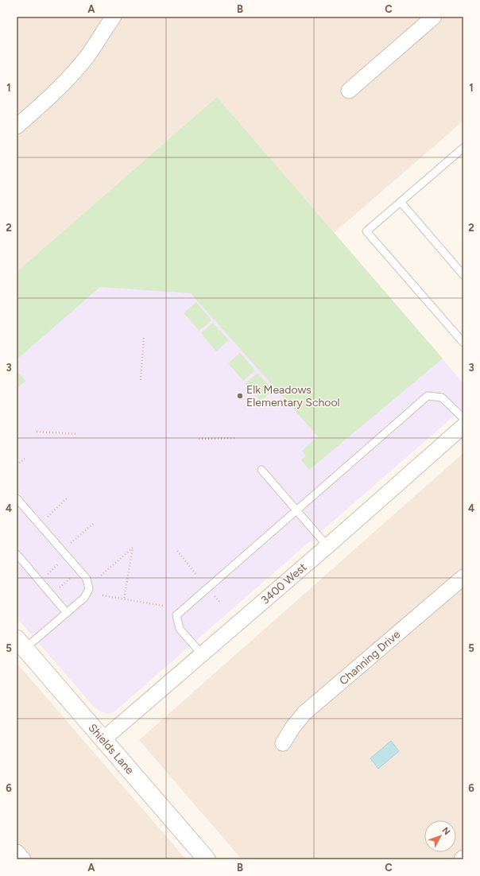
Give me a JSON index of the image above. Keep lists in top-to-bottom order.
{
  "streets": {
    "main road": ["Shields Lane"],
    "street": ["3400 West", "Channing Drive"]
  },
  "crossings": [
    ["3400 West", "Shields Lane"]
  ],
  "places": ["Elk Meadows Elementary School"],
  "north": "top right",
  "grid": {
    "columns": ["A", "B", "C"],
    "rows": [
      "1",
      "2",
      "3",
      "4",
      "5",
      "6"
    ]
  }
}
